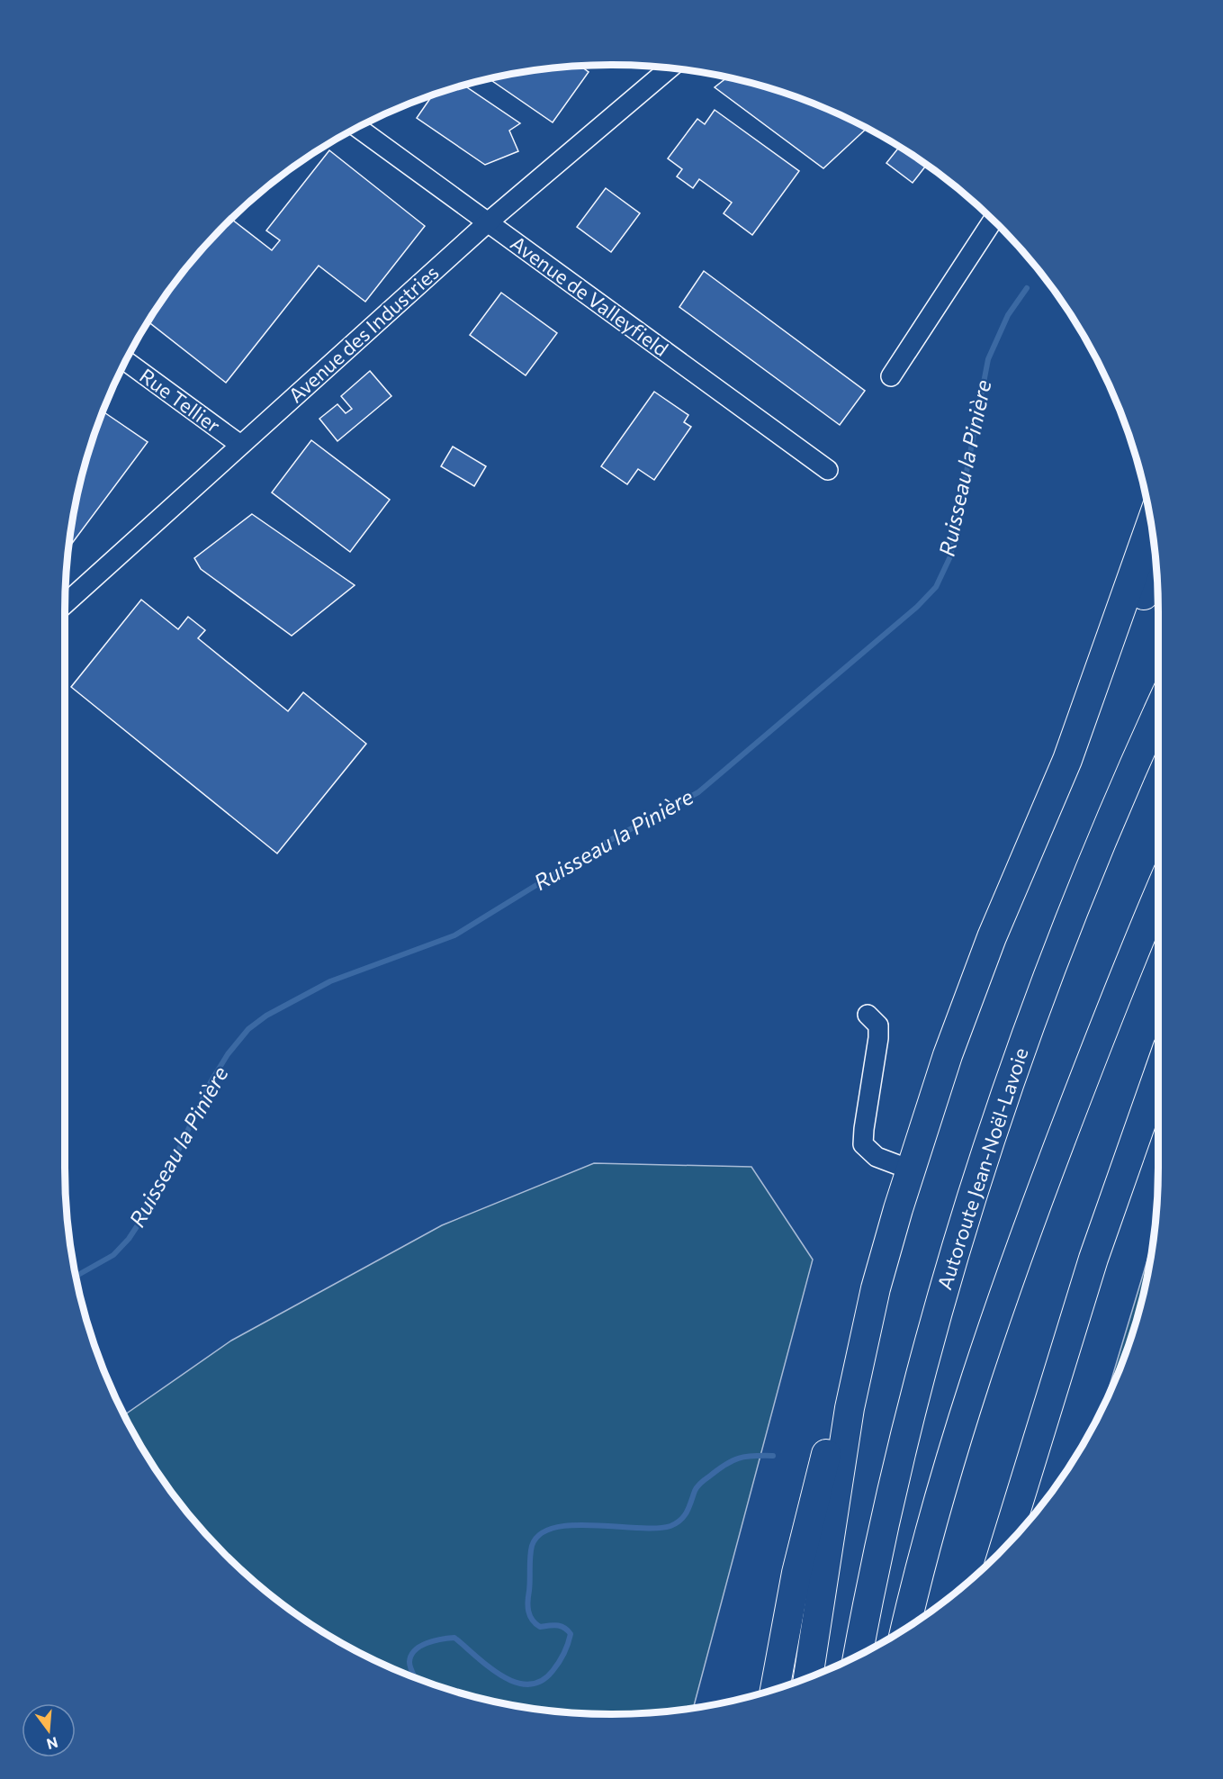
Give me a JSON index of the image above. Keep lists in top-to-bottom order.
{
  "streets": {
    "highway": ["Autoroute Jean-Noël-Lavoie"],
    "street": ["Avenue de Valleyfield", "Avenue des Industries", "Rue Tellier"]
  },
  "crossings": [
    ["Avenue de Valleyfield", "Avenue des Industries"],
    ["Avenue des Industries", "Rue Tellier"]
  ],
  "water": ["Ruisseau la Pinière"],
  "north": "bottom"
}
